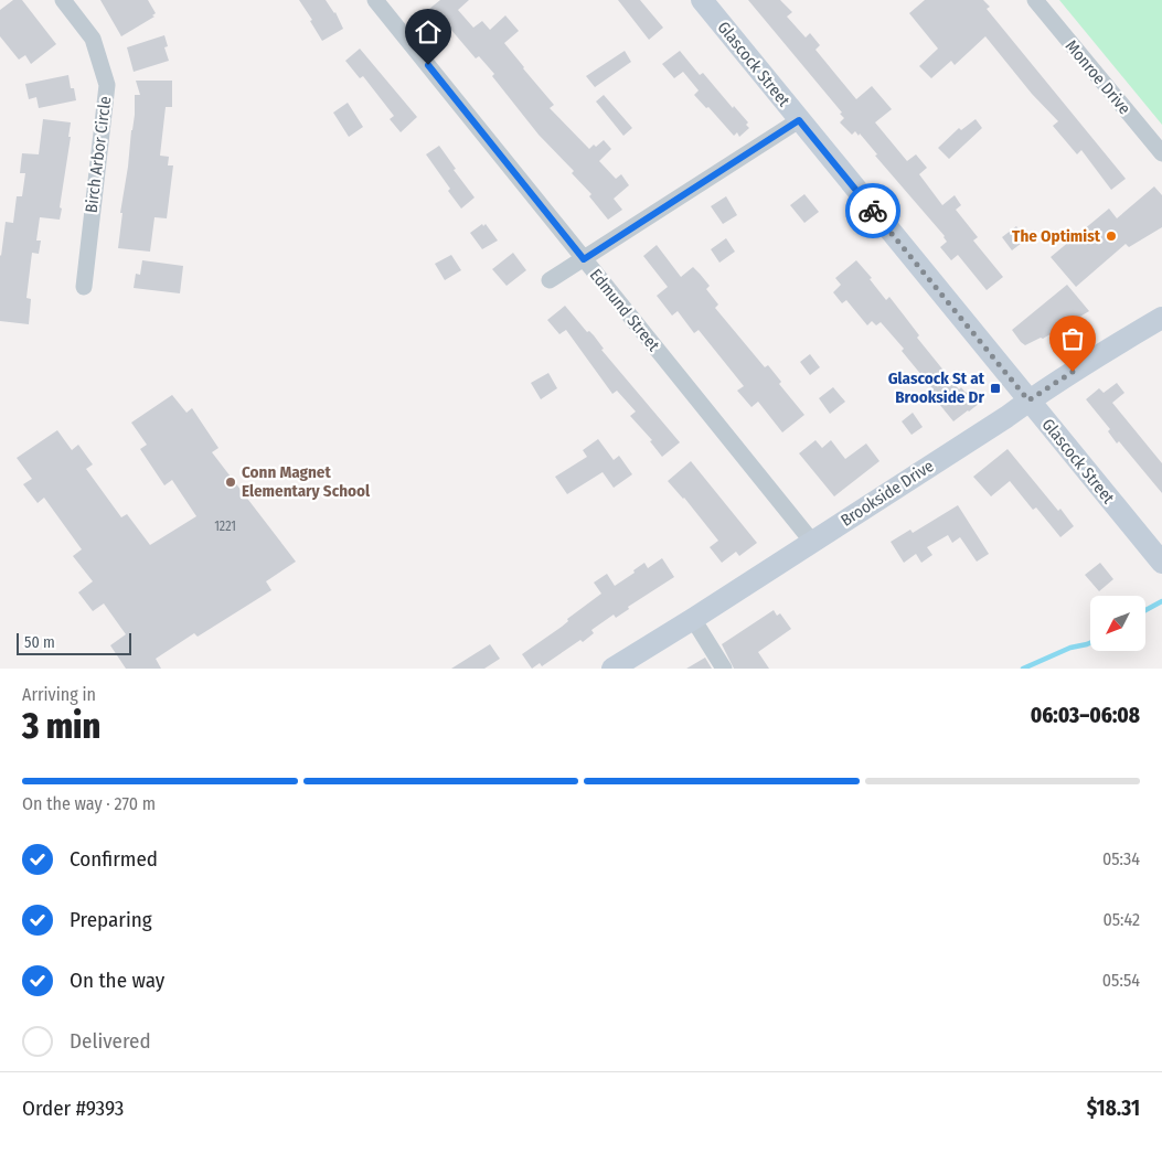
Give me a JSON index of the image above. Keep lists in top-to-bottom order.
{
  "streets": {
    "street": [
      "Glascock Street",
      "Monroe Drive",
      "Birch Arbor Circle",
      "Edmund Street",
      "Brookside Drive"
    ]
  },
  "crossings": [
    ["Glascock Street", "Brookside Drive"],
    ["Edmund Street", "Brookside Drive"]
  ],
  "places": {
    "other": ["The Optimist", "Conn Magnet Elementary School"],
    "transit": ["Glascock St at Brookside Dr"]
  },
  "house_numbers": ["1221"],
  "scale_bar": "50 m",
  "north": "bottom left",
  "page": {
    "scale": "50 m",
    "heading": ["3 min", "Arriving in", "06:03–06:08"],
    "panel": ["Order #9393", "$18.31"],
    "bar": "On the way · 270 m",
    "list": [
      ["Confirmed", "05:34"],
      ["Preparing", "05:42"],
      ["On the way", "05:54"],
      "Delivered"
    ]
  }
}
